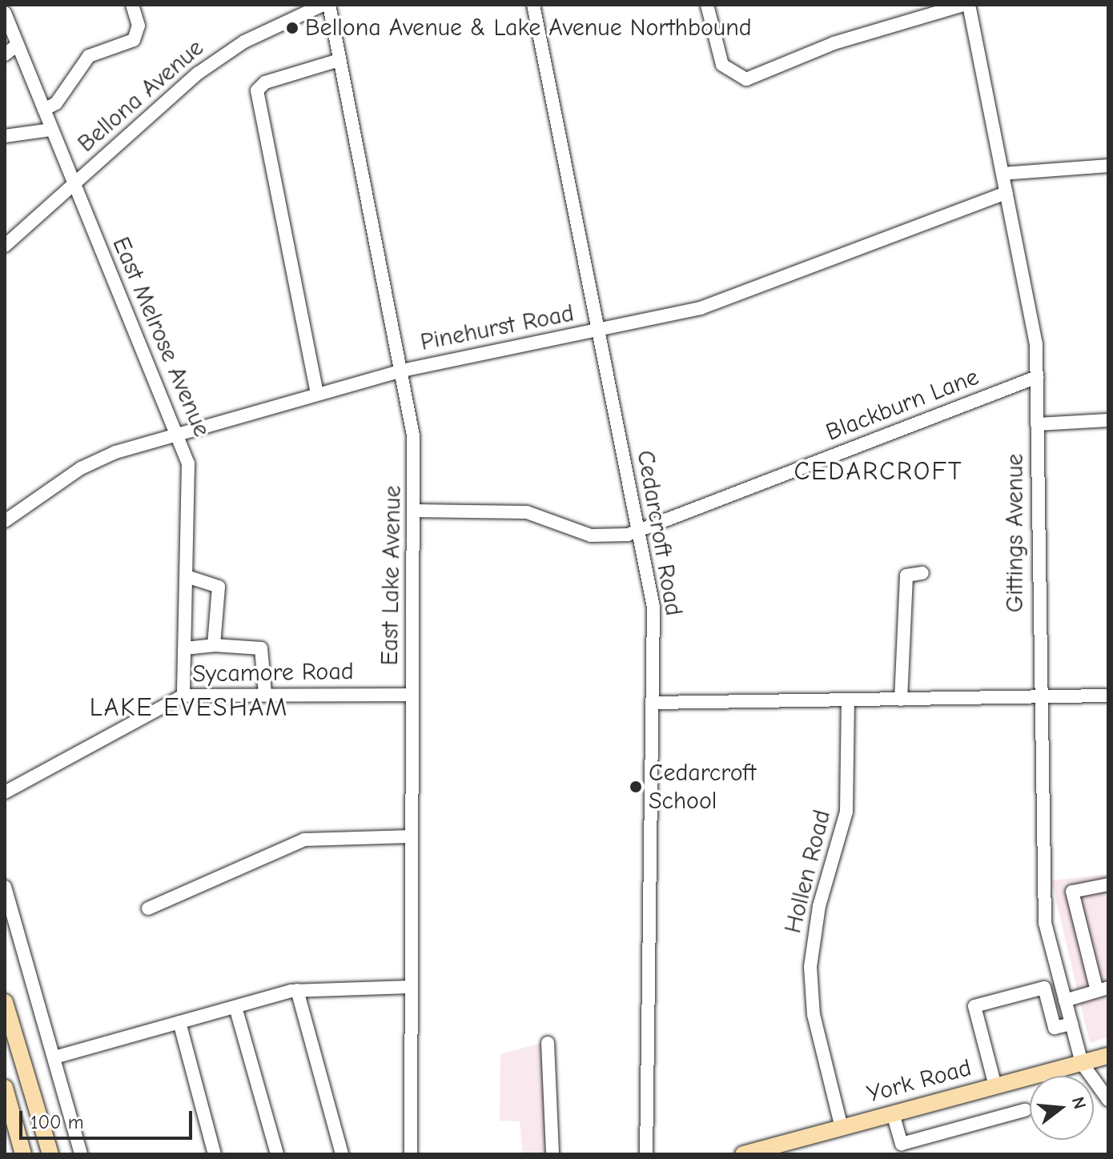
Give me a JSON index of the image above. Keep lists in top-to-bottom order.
{
  "streets": {
    "main road": ["York Road"],
    "street": [
      "Bellona Avenue",
      "Pinehurst Road",
      "East Melrose Avenue",
      "Blackburn Lane",
      "Cedarcroft Road",
      "Gittings Avenue",
      "East Lake Avenue",
      "Sycamore Road",
      "Hollen Road"
    ]
  },
  "crossings": [
    ["Bellona Avenue", "East Melrose Avenue"],
    ["Pinehurst Road", "East Melrose Avenue"],
    ["Pinehurst Road", "Cedarcroft Road"],
    ["Pinehurst Road", "Gittings Avenue"],
    ["Pinehurst Road", "East Lake Avenue"],
    ["East Melrose Avenue", "Sycamore Road"],
    ["Blackburn Lane", "Cedarcroft Road"],
    ["Blackburn Lane", "Gittings Avenue"],
    ["Blackburn Lane", "East Lake Avenue"],
    ["Gittings Avenue", "York Road"],
    ["East Lake Avenue", "Sycamore Road"],
    ["Hollen Road", "York Road"]
  ],
  "districts": ["CEDARCROFT", "LAKE EVESHAM"],
  "places": ["Bellona Avenue & Lake Avenue Northbound", "Cedarcroft School"],
  "scale_bar": "100 m",
  "north": "right"
}
